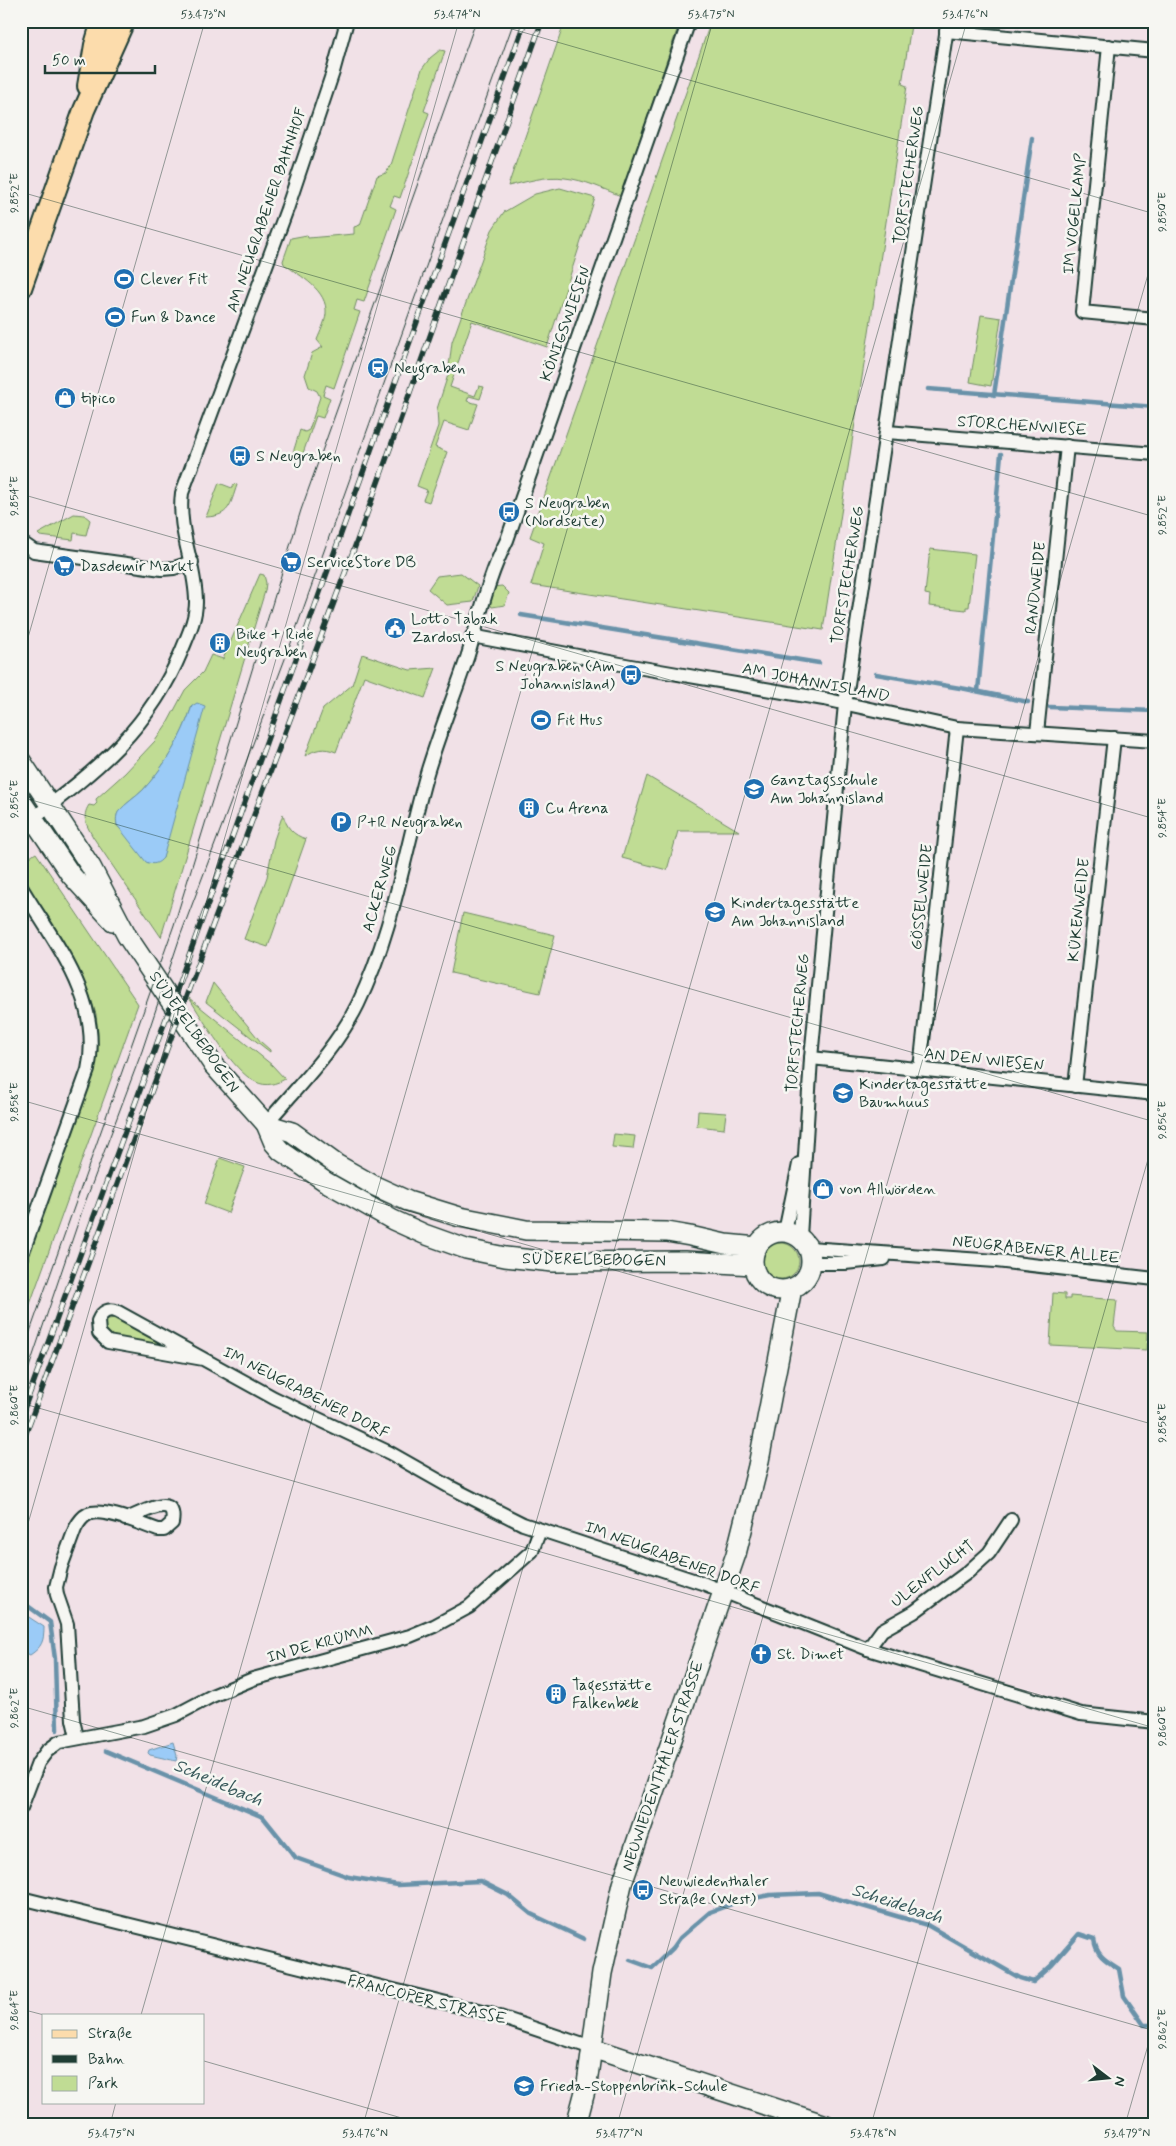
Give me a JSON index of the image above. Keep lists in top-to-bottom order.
{
  "streets": {
    "main road": ["SÜDERELBEBOGEN", "NEUWIEDENTHALER STRASSE", "FRANCOPER STRASSE"],
    "street": [
      "TORFSTECHERWEG",
      "AM NEUGRABENER BAHNHOF",
      "IM VOGELKAMP",
      "KÖNIGSWIESEN",
      "STORCHENWIESE",
      "RANDWEIDE",
      "AM JOHANNISLAND",
      "ACKERWEG",
      "GÖSSELWEIDE",
      "KÜKENWEIDE",
      "AN DEN WIESEN",
      "NEUGRABENER ALLEE",
      "IM NEUGRABENER DORF",
      "ULENFLUCHT",
      "IN DE KRÜMM"
    ]
  },
  "crossings": [
    ["TORFSTECHERWEG", "STORCHENWIESE"],
    ["TORFSTECHERWEG", "AM JOHANNISLAND"],
    ["TORFSTECHERWEG", "SÜDERELBEBOGEN"],
    ["TORFSTECHERWEG", "AN DEN WIESEN"],
    ["TORFSTECHERWEG", "NEUGRABENER ALLEE"],
    ["TORFSTECHERWEG", "NEUWIEDENTHALER STRASSE"],
    ["AM NEUGRABENER BAHNHOF", "SÜDERELBEBOGEN"],
    ["KÖNIGSWIESEN", "AM JOHANNISLAND"],
    ["KÖNIGSWIESEN", "ACKERWEG"],
    ["STORCHENWIESE", "RANDWEIDE"],
    ["RANDWEIDE", "AM JOHANNISLAND"],
    ["AM JOHANNISLAND", "ACKERWEG"],
    ["AM JOHANNISLAND", "GÖSSELWEIDE"],
    ["AM JOHANNISLAND", "KÜKENWEIDE"],
    ["ACKERWEG", "SÜDERELBEBOGEN"],
    ["GÖSSELWEIDE", "AN DEN WIESEN"],
    ["KÜKENWEIDE", "AN DEN WIESEN"],
    ["SÜDERELBEBOGEN", "NEUGRABENER ALLEE"],
    ["SÜDERELBEBOGEN", "NEUWIEDENTHALER STRASSE"],
    ["NEUGRABENER ALLEE", "NEUWIEDENTHALER STRASSE"],
    ["IM NEUGRABENER DORF", "ULENFLUCHT"],
    ["IM NEUGRABENER DORF", "IN DE KRÜMM"],
    ["IM NEUGRABENER DORF", "NEUWIEDENTHALER STRASSE"],
    ["NEUWIEDENTHALER STRASSE", "FRANCOPER STRASSE"]
  ],
  "water": ["Scheidebach"],
  "places": {
    "sports": ["Clever Fit", "Fun & Dance", "Fit Hus"],
    "station": ["Neugraben"],
    "shop": ["tipico", "von Allwörden"],
    "bus stop": [
      "S Neugraben",
      "S Neugraben (Nordseite)",
      "S Neugraben (Am Johannisland)",
      "Neuwiedenthaler Straße (West)"
    ],
    "supermarket": ["ServiceStore DB", "Dasdemir Markt"],
    "public building": ["Lotto Tabak Zardosht"],
    "building": ["Bike + Ride Neugraben", "Cu Arena", "Tagesstätte Falkenbek"],
    "school or university": [
      "Ganztagsschule Am Johannisland",
      "Kindertagesstätte Am Johannisland",
      "Kindertagesstätte Baumhuus",
      "Frieda-Stoppenbrink-Schule"
    ],
    "parking": ["P+R Neugraben"],
    "church": ["St. Dimet"]
  },
  "legend": ["Straße", "Bahn", "Park"],
  "scale_bar": "50 m",
  "north": "right",
  "coordinates": [
    "53.473°N",
    "53.474°N",
    "53.475°N",
    "53.476°N",
    "9.852°E",
    "9.850°E",
    "9.854°E",
    "9.856°E",
    "9.858°E",
    "9.860°E",
    "9.862°E",
    "9.864°E",
    "53.477°N",
    "53.478°N",
    "53.479°N"
  ]
}
